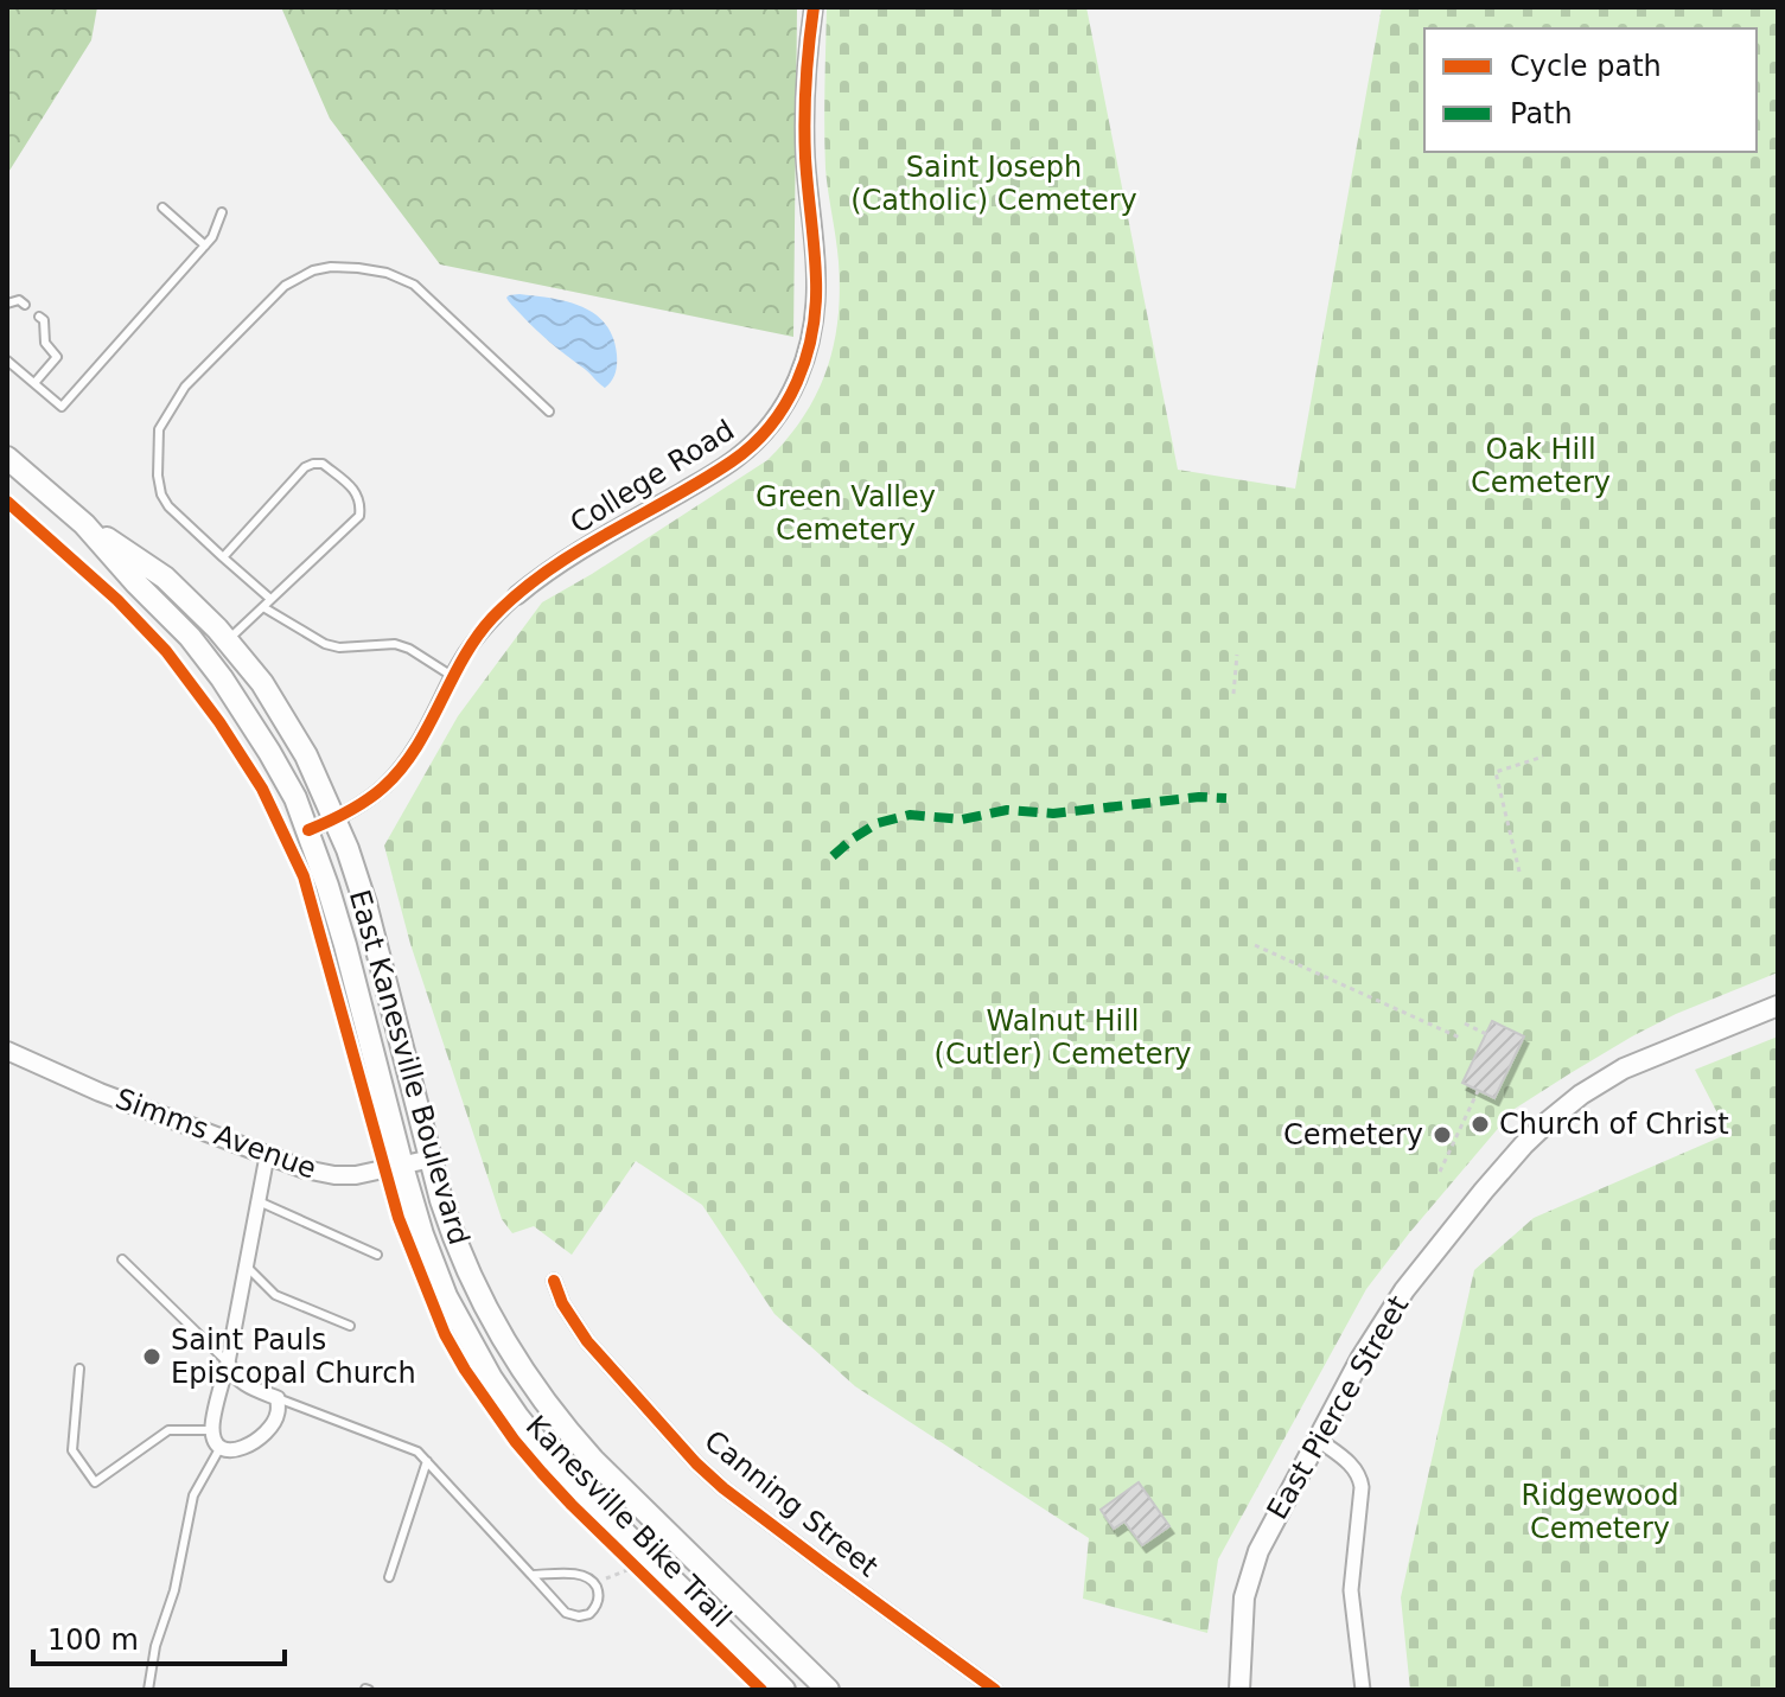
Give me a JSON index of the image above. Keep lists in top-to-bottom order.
{
  "streets": {
    "main road": ["East Kanesville Boulevard", "East Pierce Street"],
    "street": ["College Road", "Simms Avenue", "Canning Street"],
    "cycle path": ["Kanesville Bike Trail"]
  },
  "crossings": [
    ["College Road", "East Kanesville Boulevard"],
    ["East Kanesville Boulevard", "Simms Avenue"]
  ],
  "parks": [
    "Saint Joseph (Catholic) Cemetery",
    "Oak Hill Cemetery",
    "Green Valley Cemetery",
    "Walnut Hill (Cutler) Cemetery",
    "Ridgewood Cemetery"
  ],
  "places": ["Church of Christ", "Cemetery", "Saint Pauls Episcopal Church"],
  "legend": ["Cycle path", "Path"],
  "scale_bar": "100 m"
}
